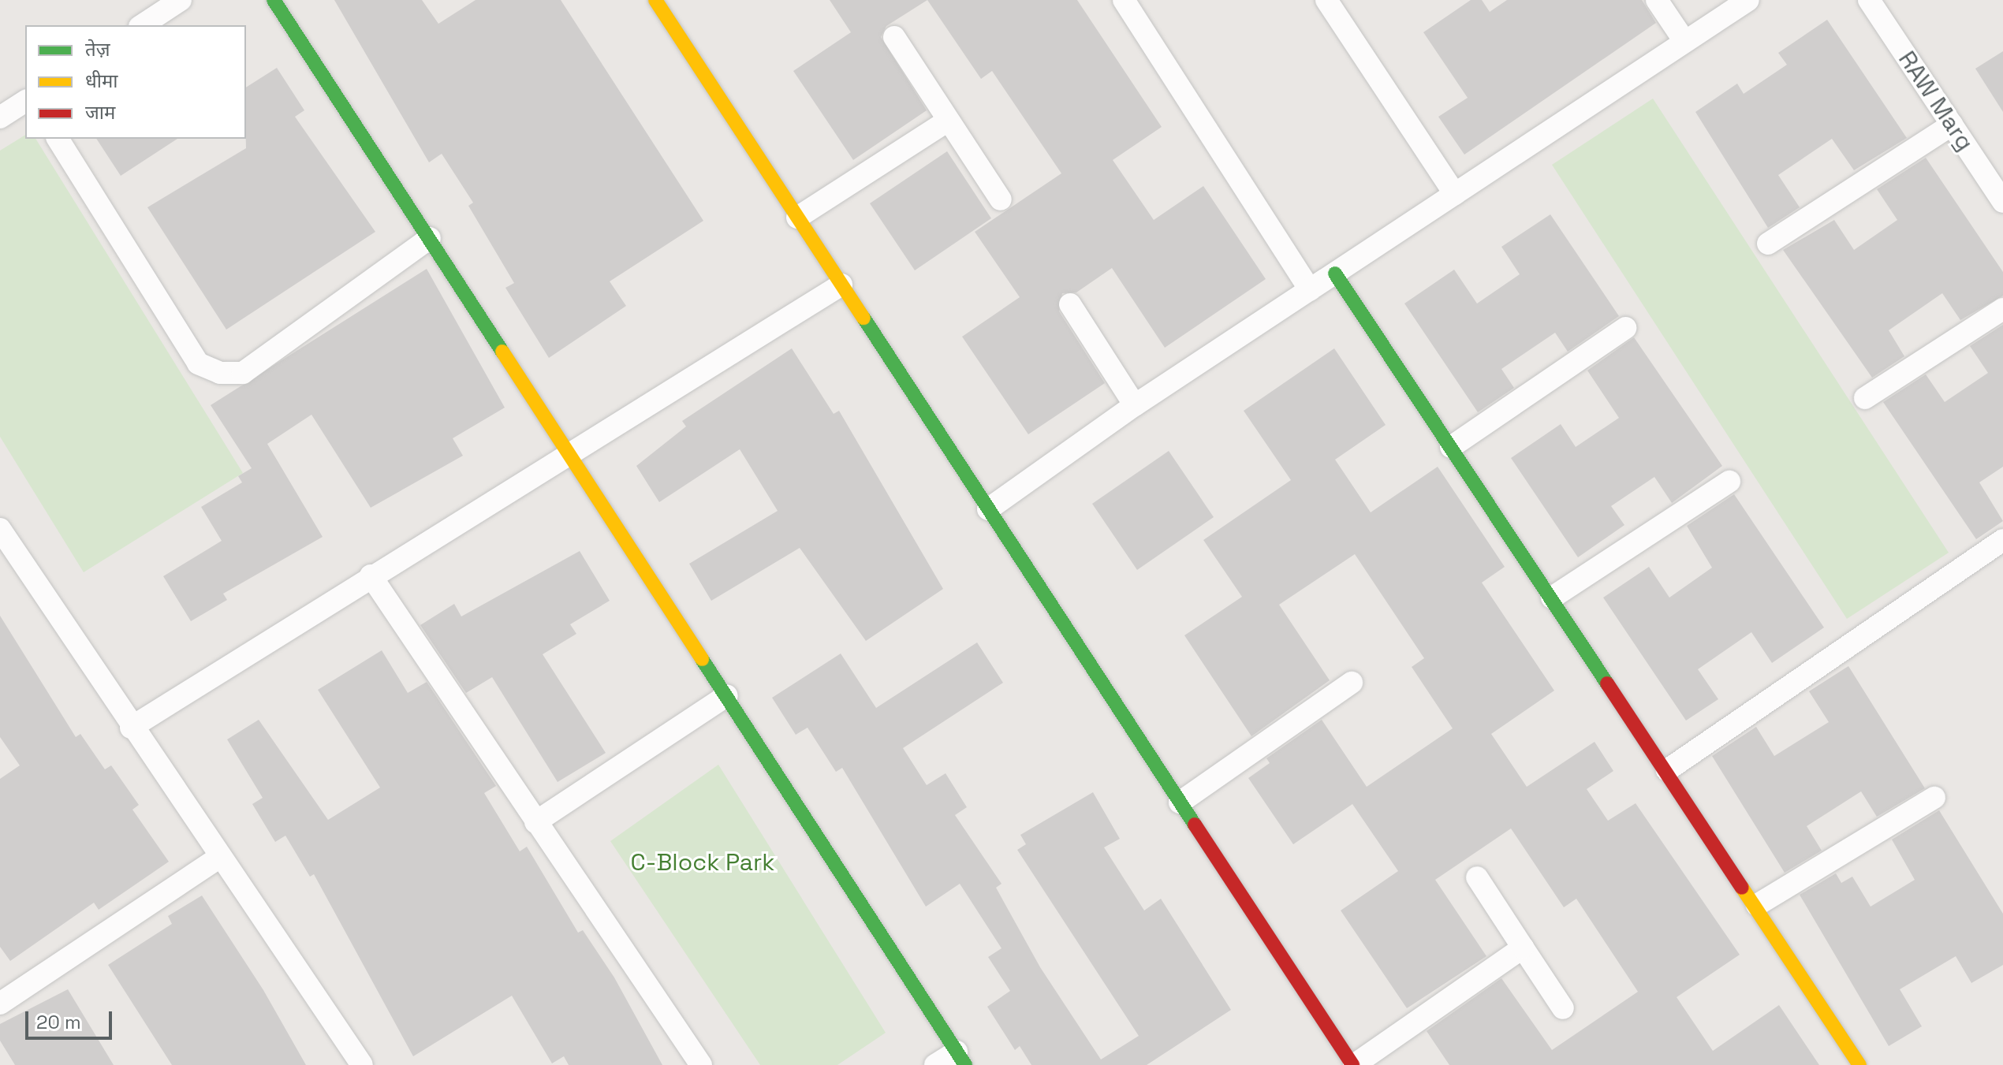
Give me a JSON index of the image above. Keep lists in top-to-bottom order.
{
  "streets": {
    "street": ["RAW Marg"]
  },
  "parks": ["C-Block Park"],
  "legend": ["तेज़", "धीमा", "जाम"],
  "scale_bar": "20 m"
}
